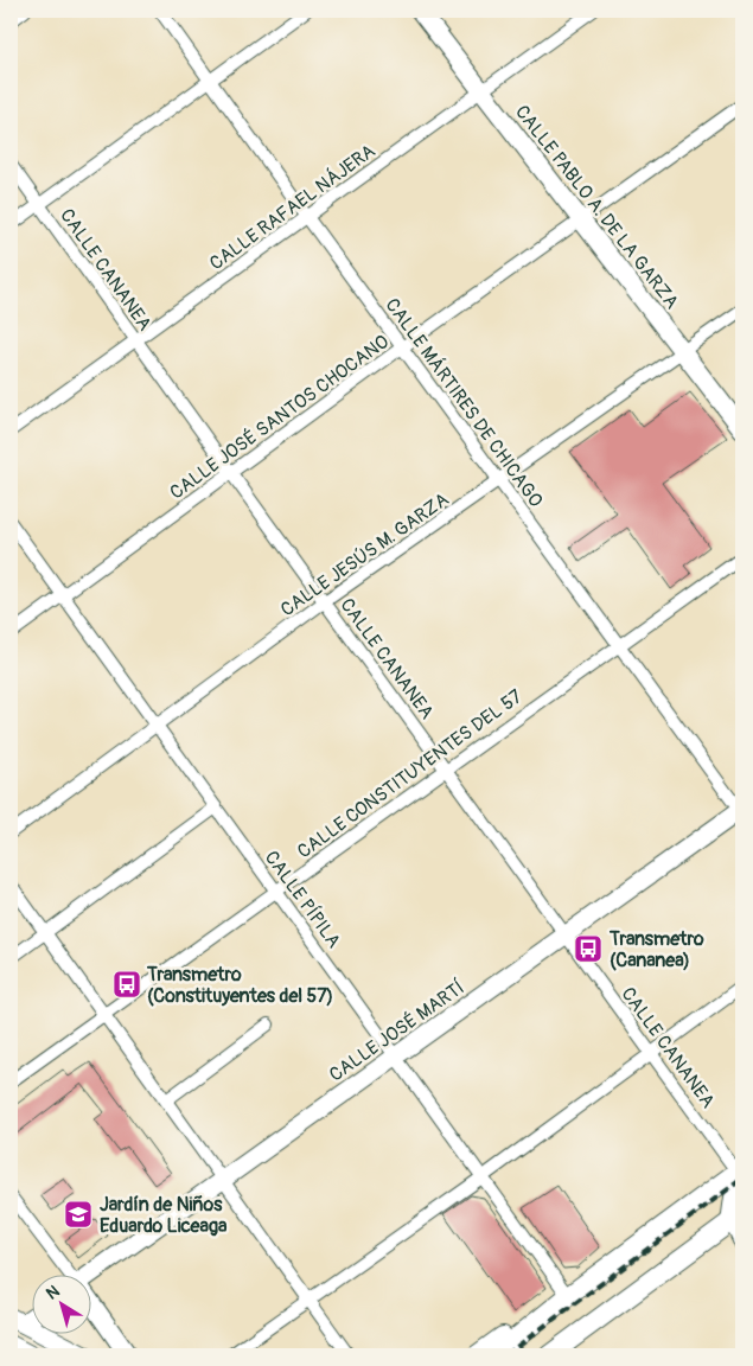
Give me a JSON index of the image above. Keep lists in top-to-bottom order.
{
  "streets": {
    "street": [
      "CALLE RAFAEL NÁJERA",
      "CALLE PABLO A. DE LA GARZA",
      "CALLE CANANEA",
      "CALLE MÁRTIRES DE CHICAGO",
      "CALLE JOSÉ SANTOS CHOCANO",
      "CALLE JESÚS M. GARZA",
      "CALLE CONSTITUYENTES DEL 57",
      "CALLE PÍPILA",
      "CALLE JOSÉ MARTÍ"
    ]
  },
  "crossings": [
    ["CALLE RAFAEL NÁJERA", "CALLE PABLO A. DE LA GARZA"],
    ["CALLE RAFAEL NÁJERA", "CALLE CANANEA"],
    ["CALLE RAFAEL NÁJERA", "CALLE MÁRTIRES DE CHICAGO"],
    ["CALLE PABLO A. DE LA GARZA", "CALLE JOSÉ SANTOS CHOCANO"],
    ["CALLE PABLO A. DE LA GARZA", "CALLE JESÚS M. GARZA"],
    ["CALLE CANANEA", "CALLE JOSÉ SANTOS CHOCANO"],
    ["CALLE CANANEA", "CALLE JESÚS M. GARZA"],
    ["CALLE CANANEA", "CALLE CONSTITUYENTES DEL 57"],
    ["CALLE CANANEA", "CALLE JOSÉ MARTÍ"],
    ["CALLE MÁRTIRES DE CHICAGO", "CALLE JOSÉ SANTOS CHOCANO"],
    ["CALLE MÁRTIRES DE CHICAGO", "CALLE JESÚS M. GARZA"],
    ["CALLE MÁRTIRES DE CHICAGO", "CALLE CONSTITUYENTES DEL 57"],
    ["CALLE MÁRTIRES DE CHICAGO", "CALLE JOSÉ MARTÍ"],
    ["CALLE JOSÉ SANTOS CHOCANO", "CALLE PÍPILA"],
    ["CALLE JESÚS M. GARZA", "CALLE PÍPILA"],
    ["CALLE CONSTITUYENTES DEL 57", "CALLE PÍPILA"],
    ["CALLE PÍPILA", "CALLE JOSÉ MARTÍ"]
  ],
  "places": {
    "bus stop": ["Transmetro (Cananea)", "Transmetro (Constituyentes del 57)"],
    "school or university": ["Jardín de Niños Eduardo Liceaga"]
  },
  "north": "top left"
}
